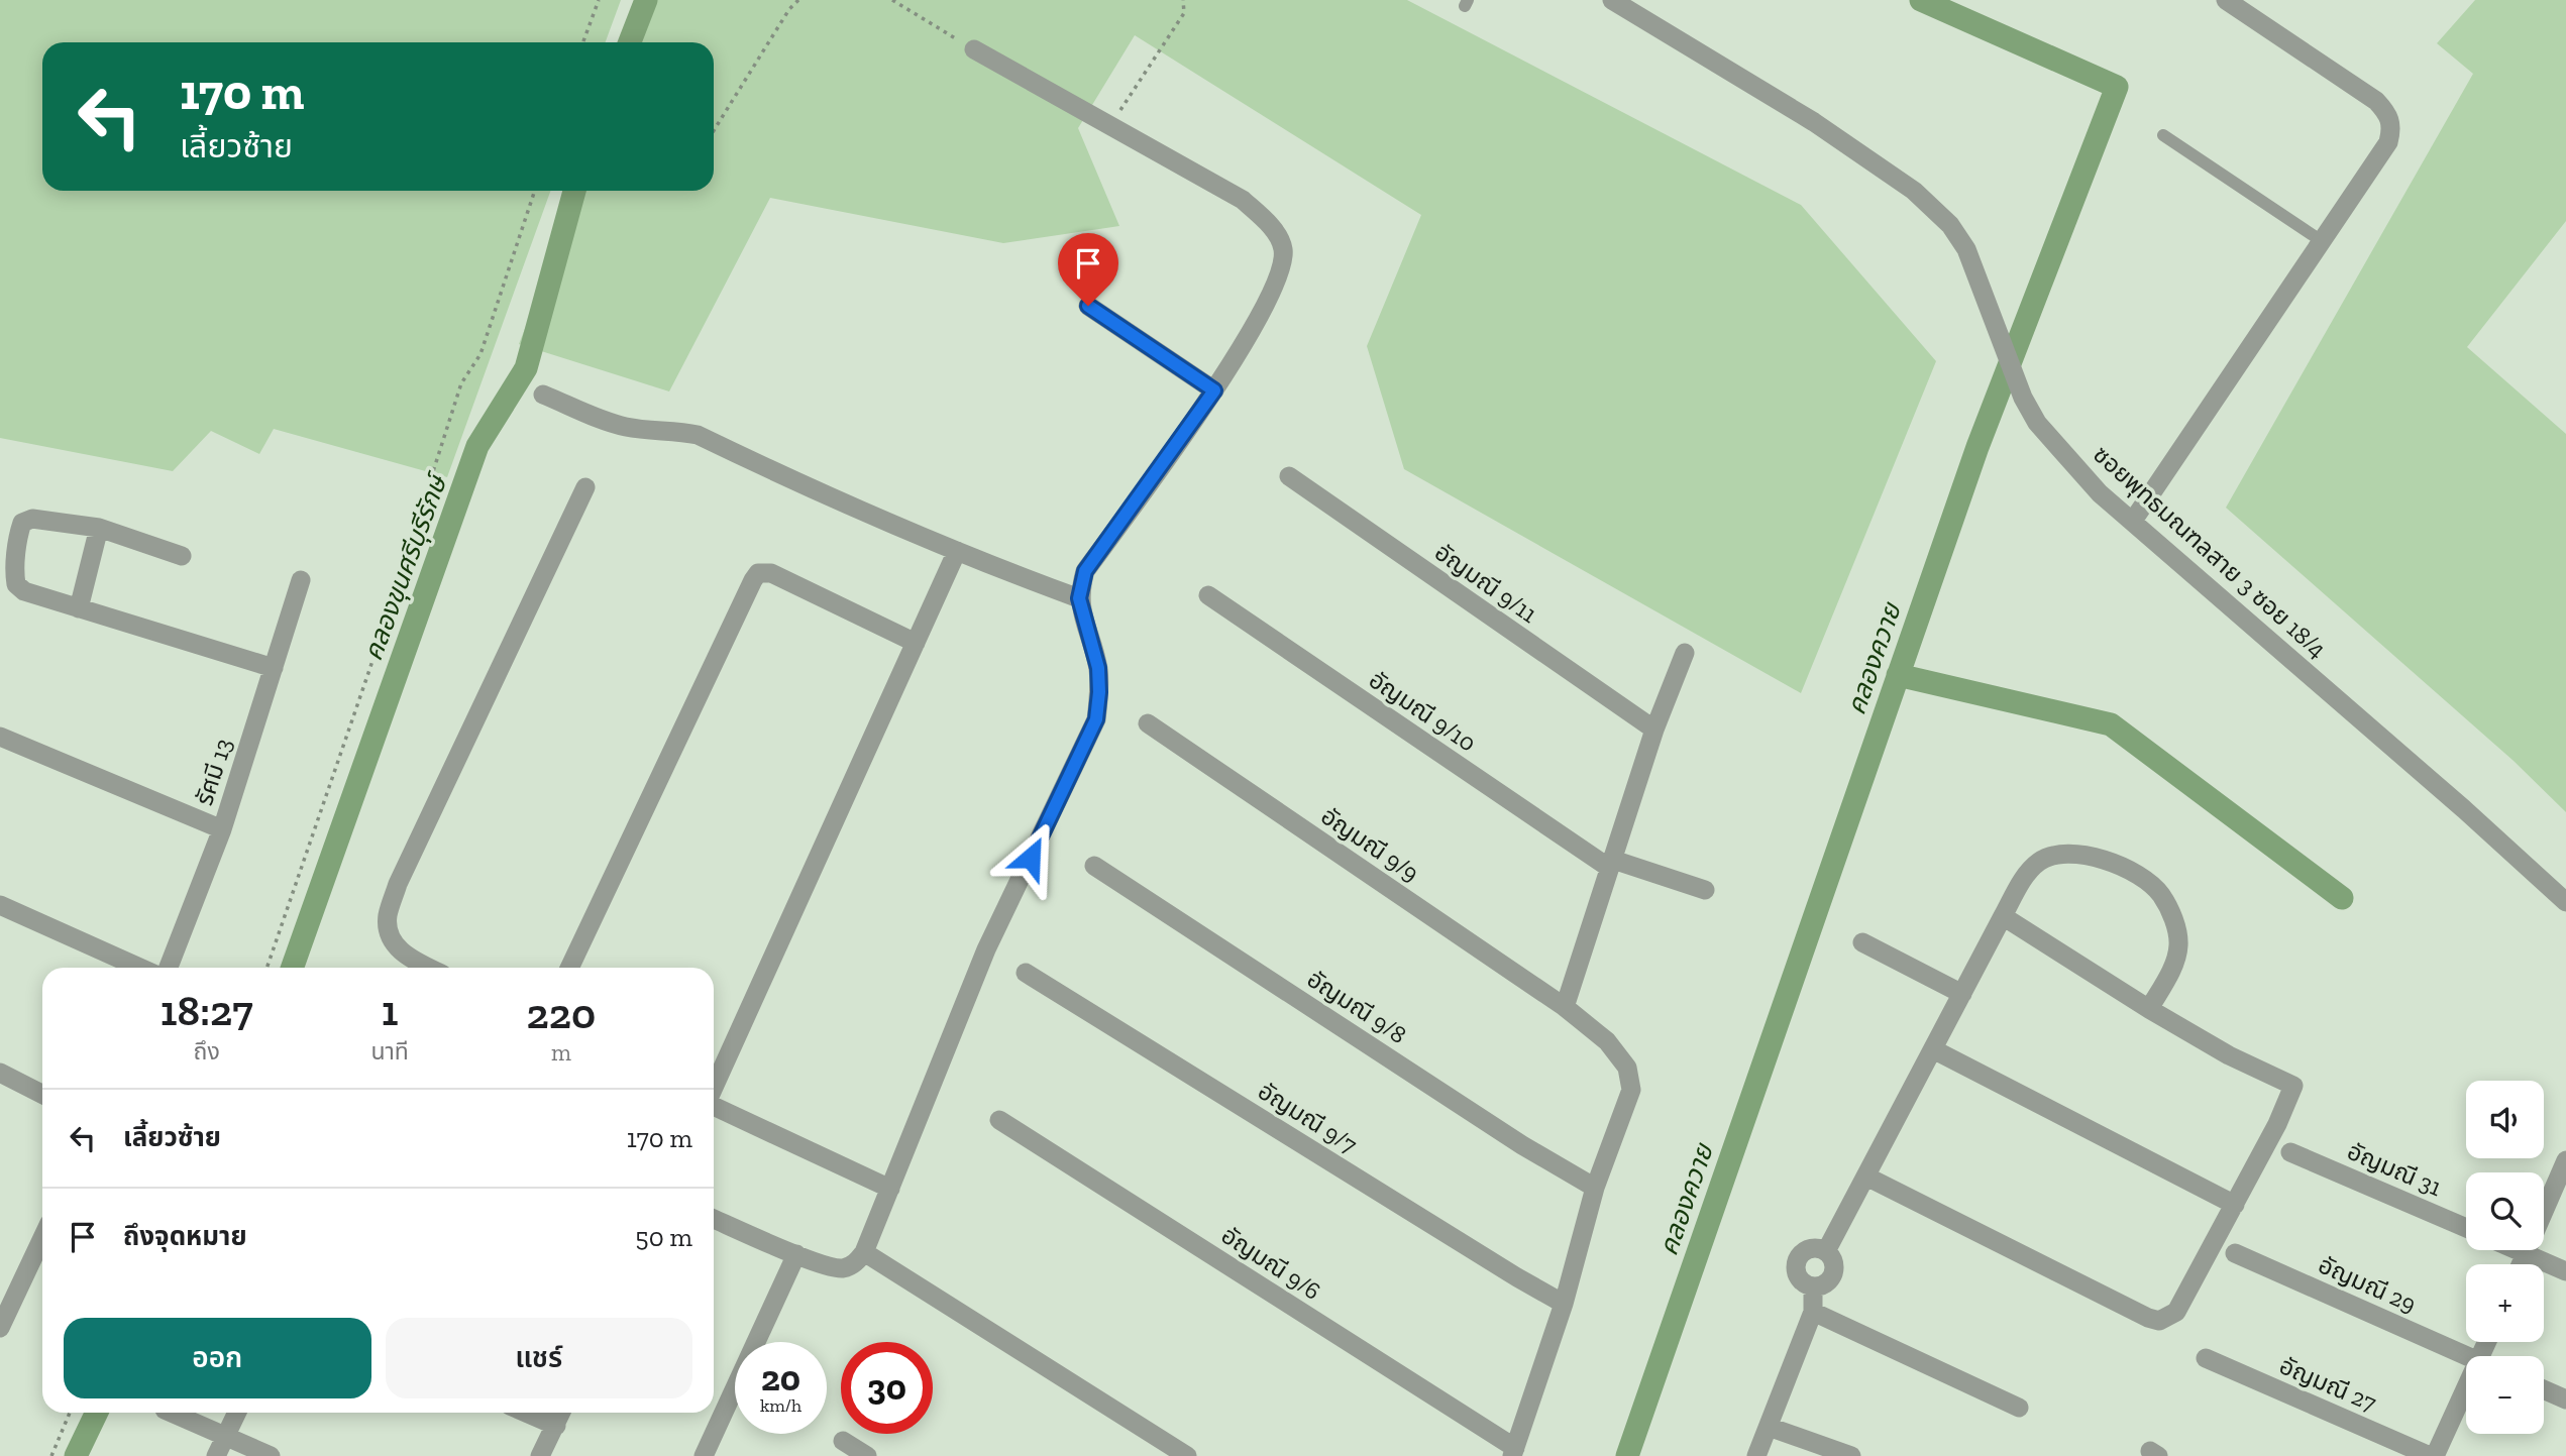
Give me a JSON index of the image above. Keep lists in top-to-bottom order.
{
  "streets": {
    "street": [
      "ซอยพุทธมณฑลสาย 3 ซอย 18/4",
      "อัญมณี 9/11",
      "อัญมณี 9/10",
      "รัศมี 13",
      "อัญมณี 9/9",
      "อัญมณี 9/8",
      "อัญมณี 9/7",
      "อัญมณี 31",
      "อัญมณี 9/6",
      "อัญมณี 29",
      "อัญมณี 27"
    ]
  },
  "crossings": [
    ["อัญมณี 9/9", "อัญมณี 9/8"],
    ["อัญมณี 9/9", "อัญมณี 9/7"],
    ["อัญมณี 9/9", "อัญมณี 9/6"]
  ],
  "water": ["คลองขุนศรีบุรีรักษ์", "คลองควาย"],
  "page": {
    "turn": ["170 m", "เลี้ยวซ้าย"],
    "eta": [
      "18:27",
      "ถึง",
      "1",
      "นาที",
      "220",
      "m"
    ],
    "map_buttons": ["+", "−"],
    "list": [
      {
        "name": "เลี้ยวซ้าย",
        "value": "170 m"
      },
      {
        "name": "ถึงจุดหมาย",
        "value": "50 m"
      }
    ],
    "buttons": ["ออก", "แชร์"],
    "speed": "20 km/h",
    "limit": "30"
  }
}
